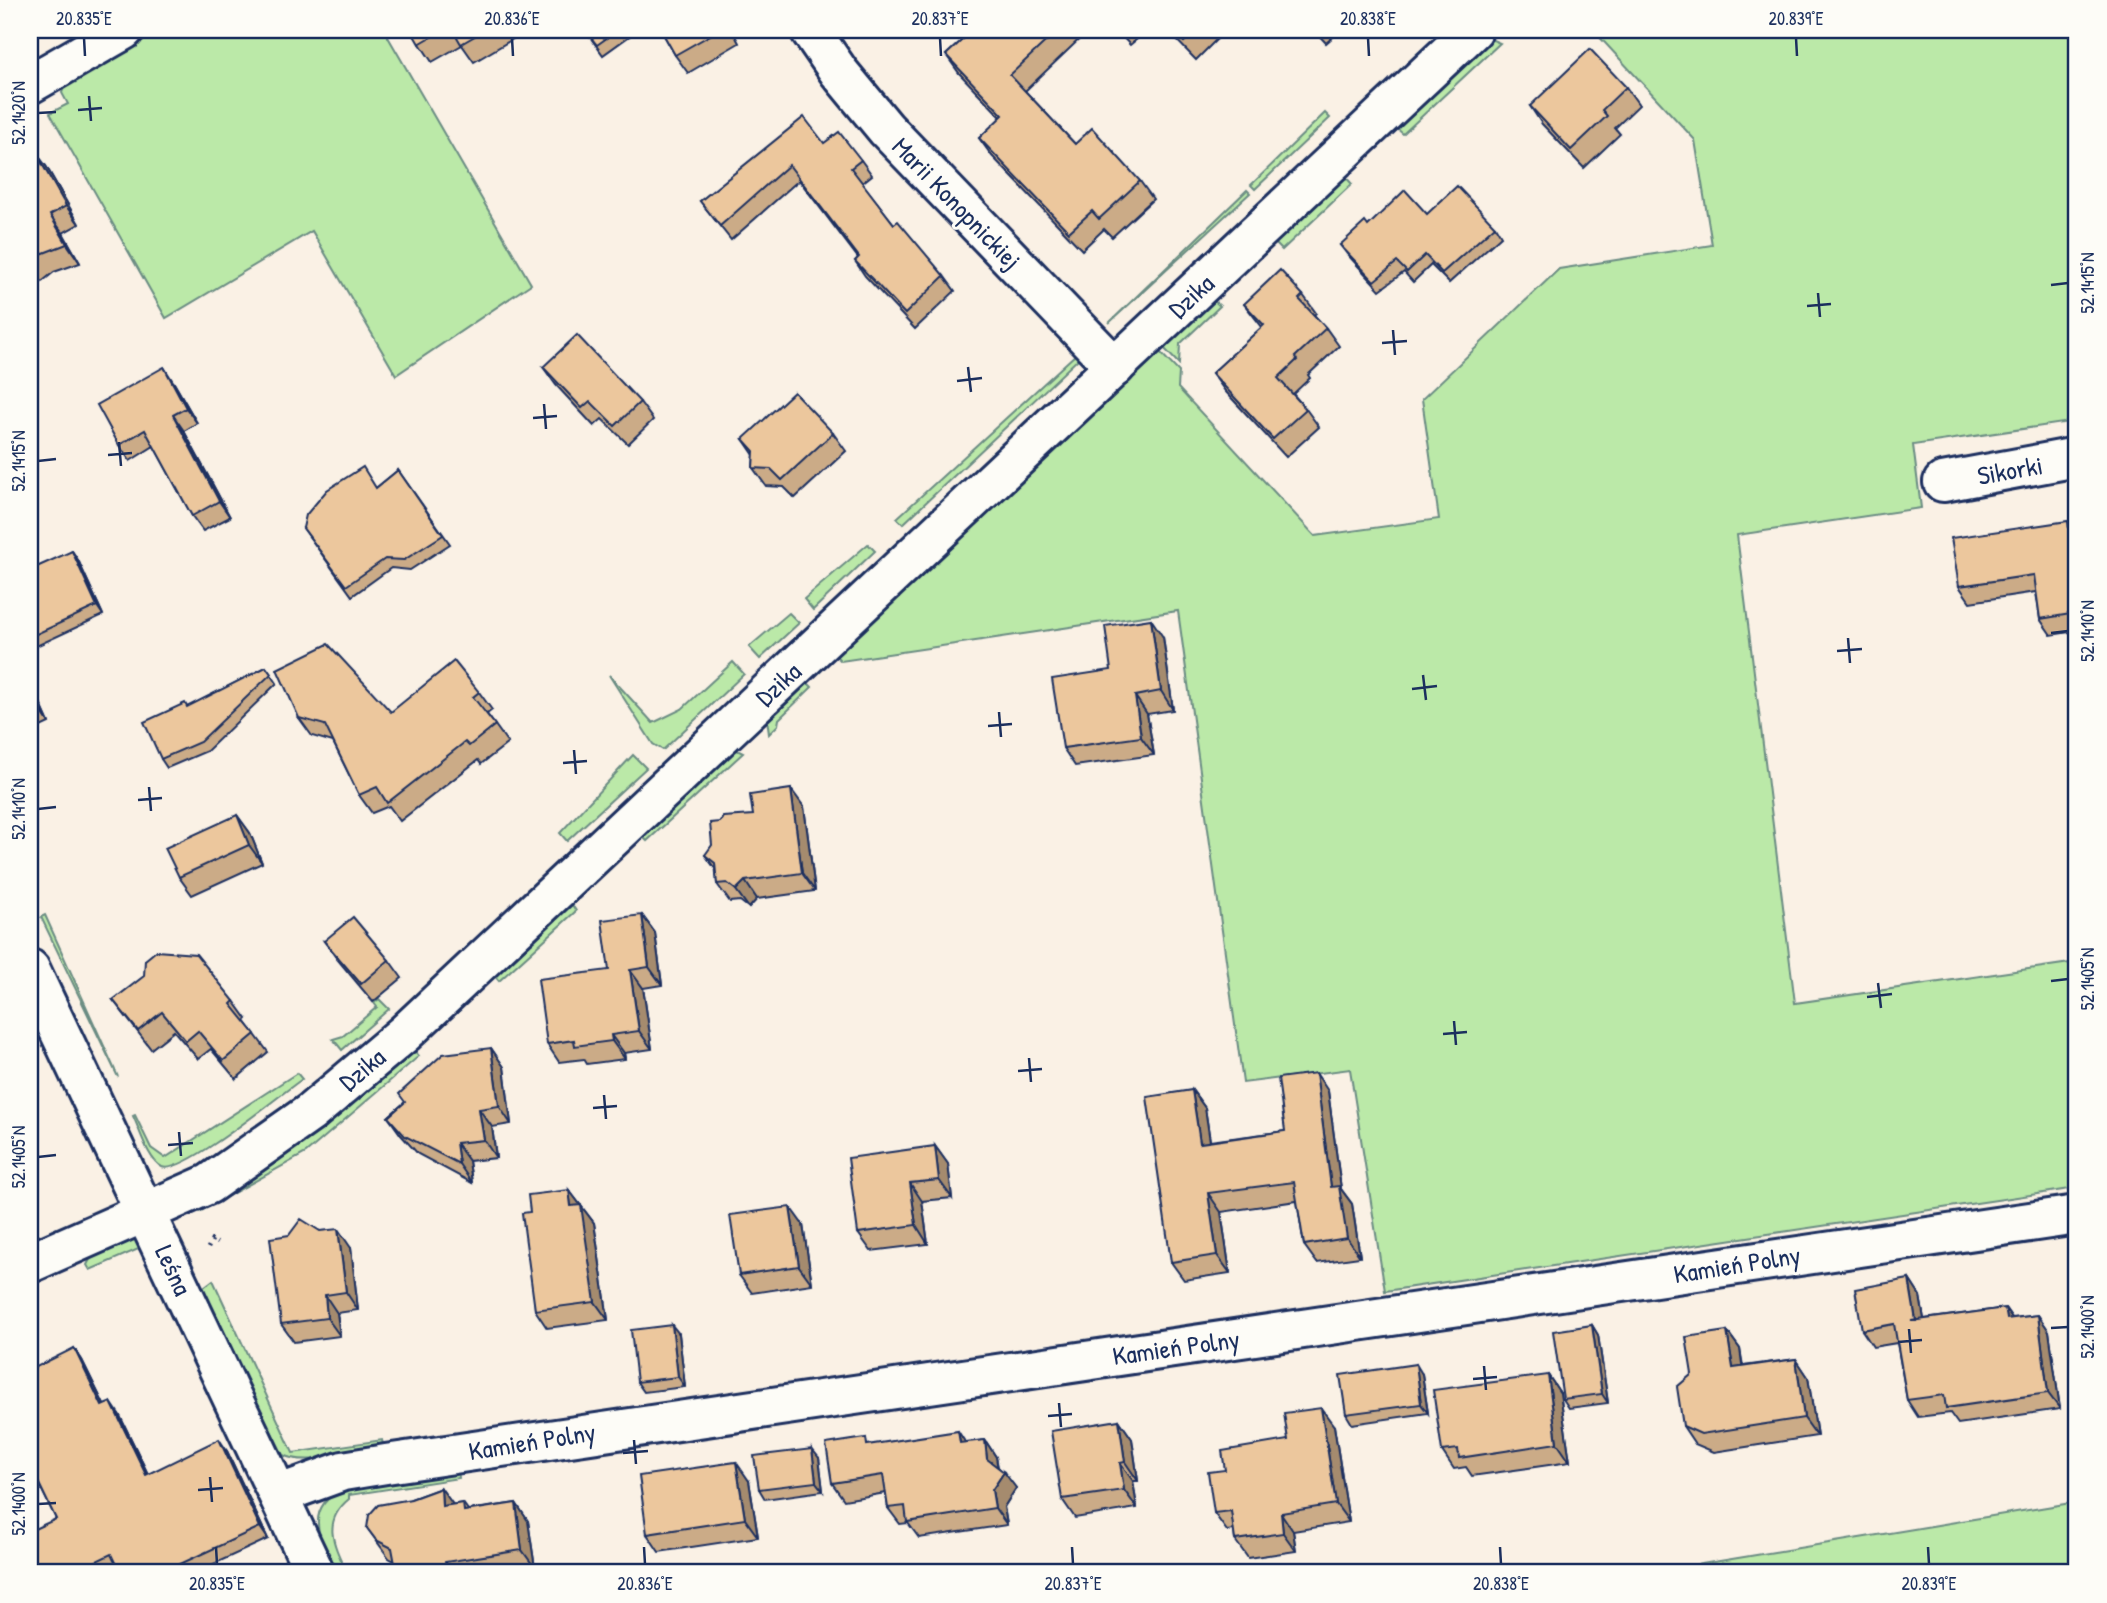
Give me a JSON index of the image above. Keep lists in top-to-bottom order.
{
  "streets": {
    "street": [
      "Marii Konopnickiej",
      "Dzika",
      "Sikorki",
      "Kamień Polny",
      "Leśna"
    ]
  },
  "crossings": [
    ["Marii Konopnickiej", "Dzika"],
    ["Dzika", "Leśna"],
    ["Kamień Polny", "Leśna"]
  ],
  "coordinates": [
    "20.835°E",
    "20.836°E",
    "20.837°E",
    "20.838°E",
    "20.839°E",
    "52.1420°N",
    "52.1415°N",
    "52.1410°N",
    "52.1405°N",
    "52.1400°N"
  ]
}
